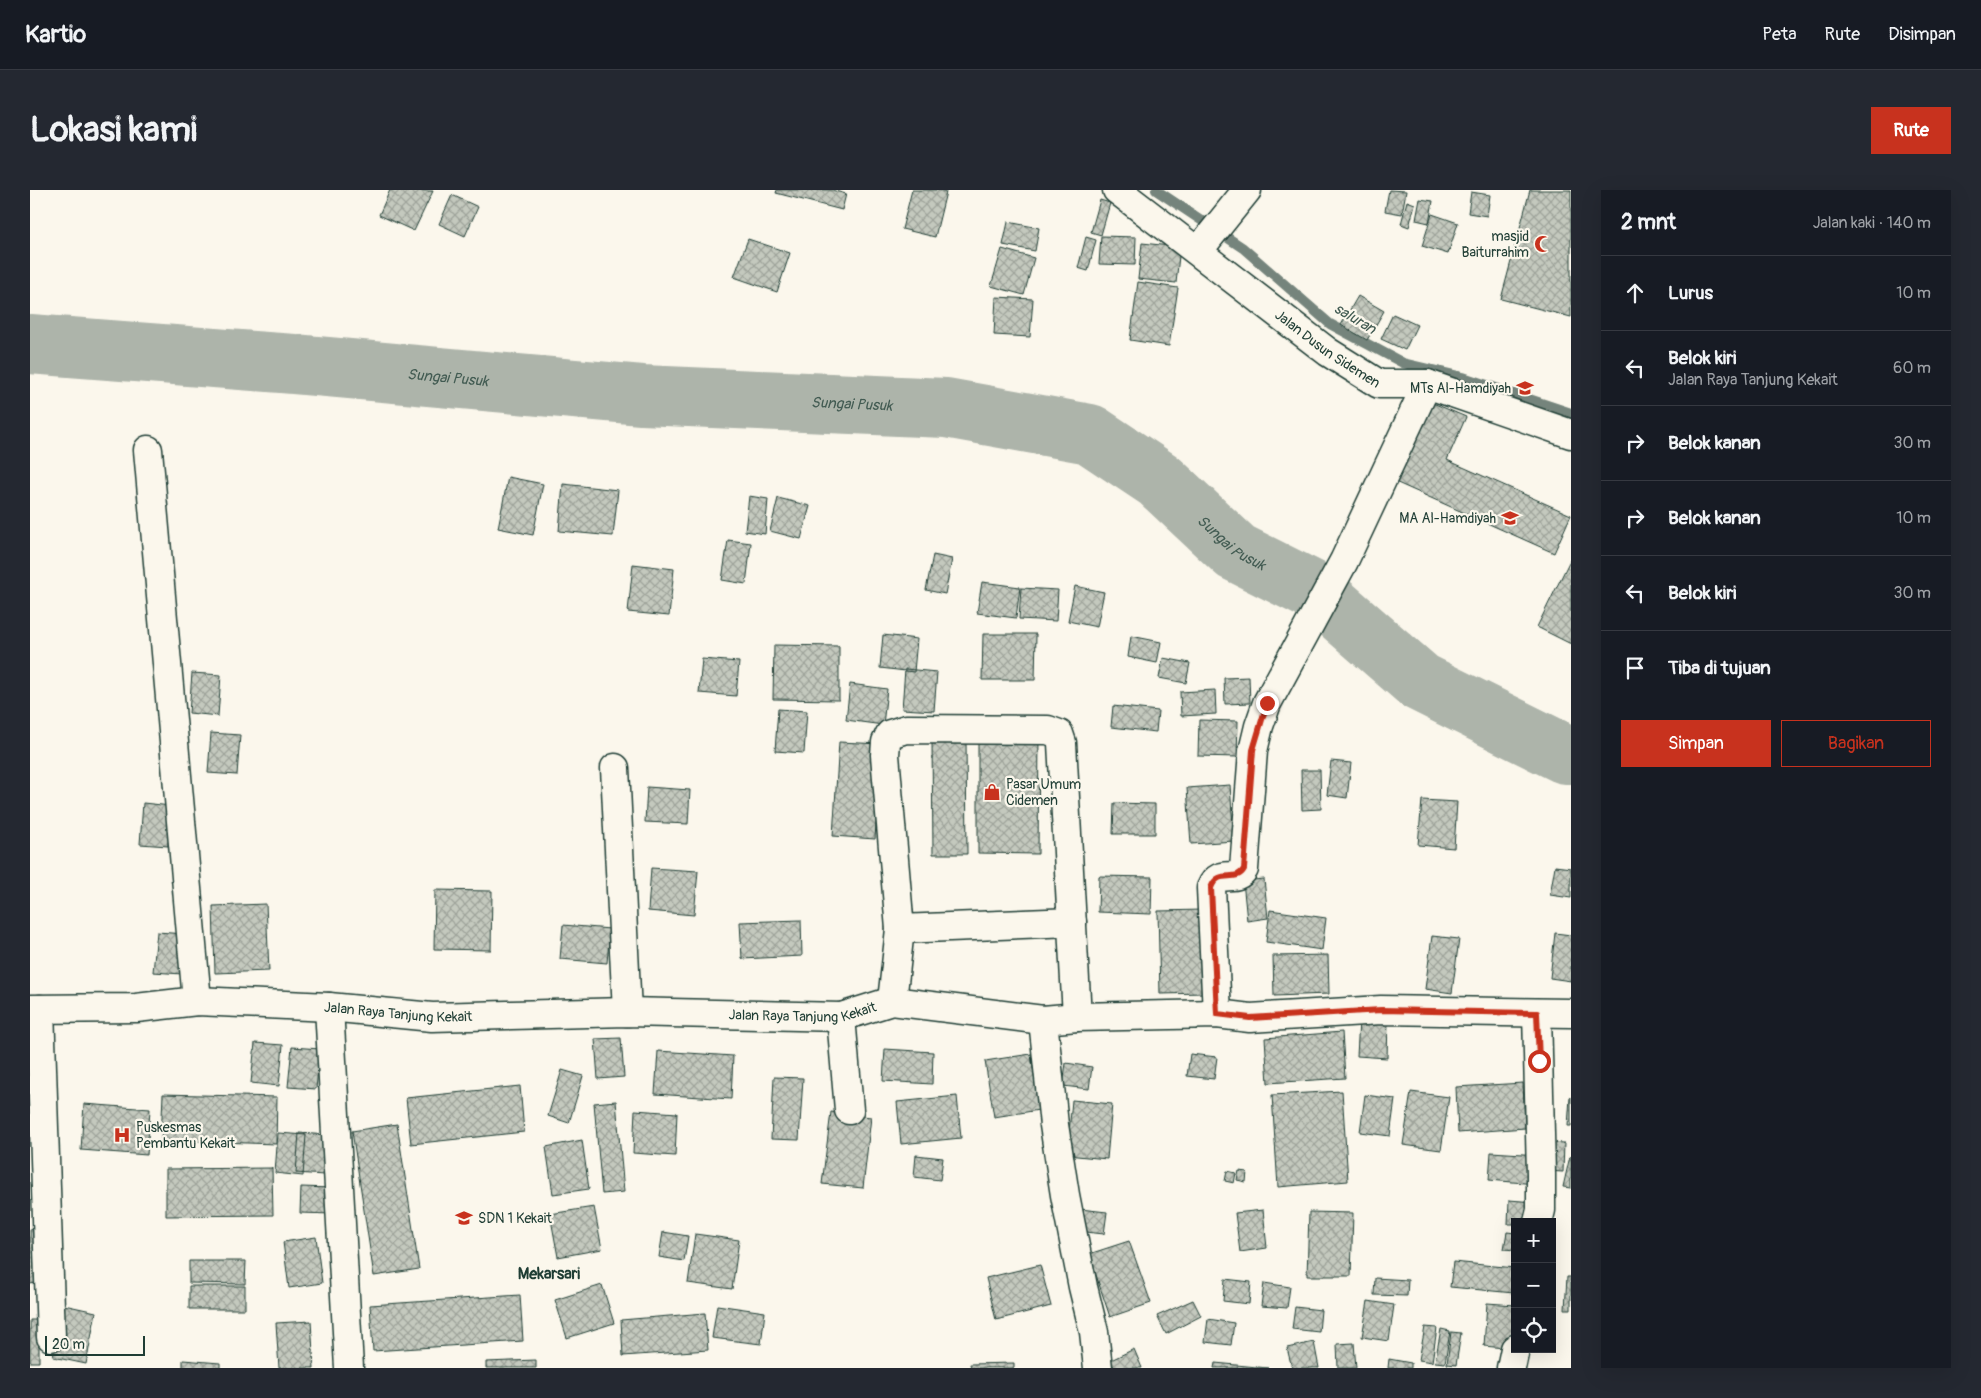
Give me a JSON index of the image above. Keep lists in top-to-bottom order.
{
  "streets": {
    "street": ["Jalan Dusun Sidemen", "Jalan Raya Tanjung Kekait"]
  },
  "districts": ["Mekarsari"],
  "water": ["saluran", "Sungai Pusuk"],
  "places": {
    "mosque": ["masjid Baiturrahim"],
    "school or university": ["MTs Al-Hamdiyah", "MA Al-Hamdiyah", "SDN 1 Kekait"],
    "shop": ["Pasar Umum Cidemen"],
    "hospital": ["Puskesmas Pembantu Kekait"]
  },
  "scale_bar": "20 m",
  "page": {
    "header": "Kartio",
    "nav": ["Peta", "Rute", "Disimpan"],
    "buttons": [
      "Rute",
      ["Simpan", "Bagikan"]
    ],
    "title": "Lokasi kami",
    "heading": ["2 mnt", "Jalan kaki · 140 m"],
    "list": [
      ["Lurus", "10 m"],
      ["Belok kiri", "Jalan Raya Tanjung Kekait", "60 m"],
      ["Belok kanan", "30 m"],
      ["Belok kanan", "10 m"],
      ["Belok kiri", "30 m"],
      "Tiba di tujuan"
    ],
    "map_buttons": ["+", "−"],
    "scale": "20 m"
  }
}
